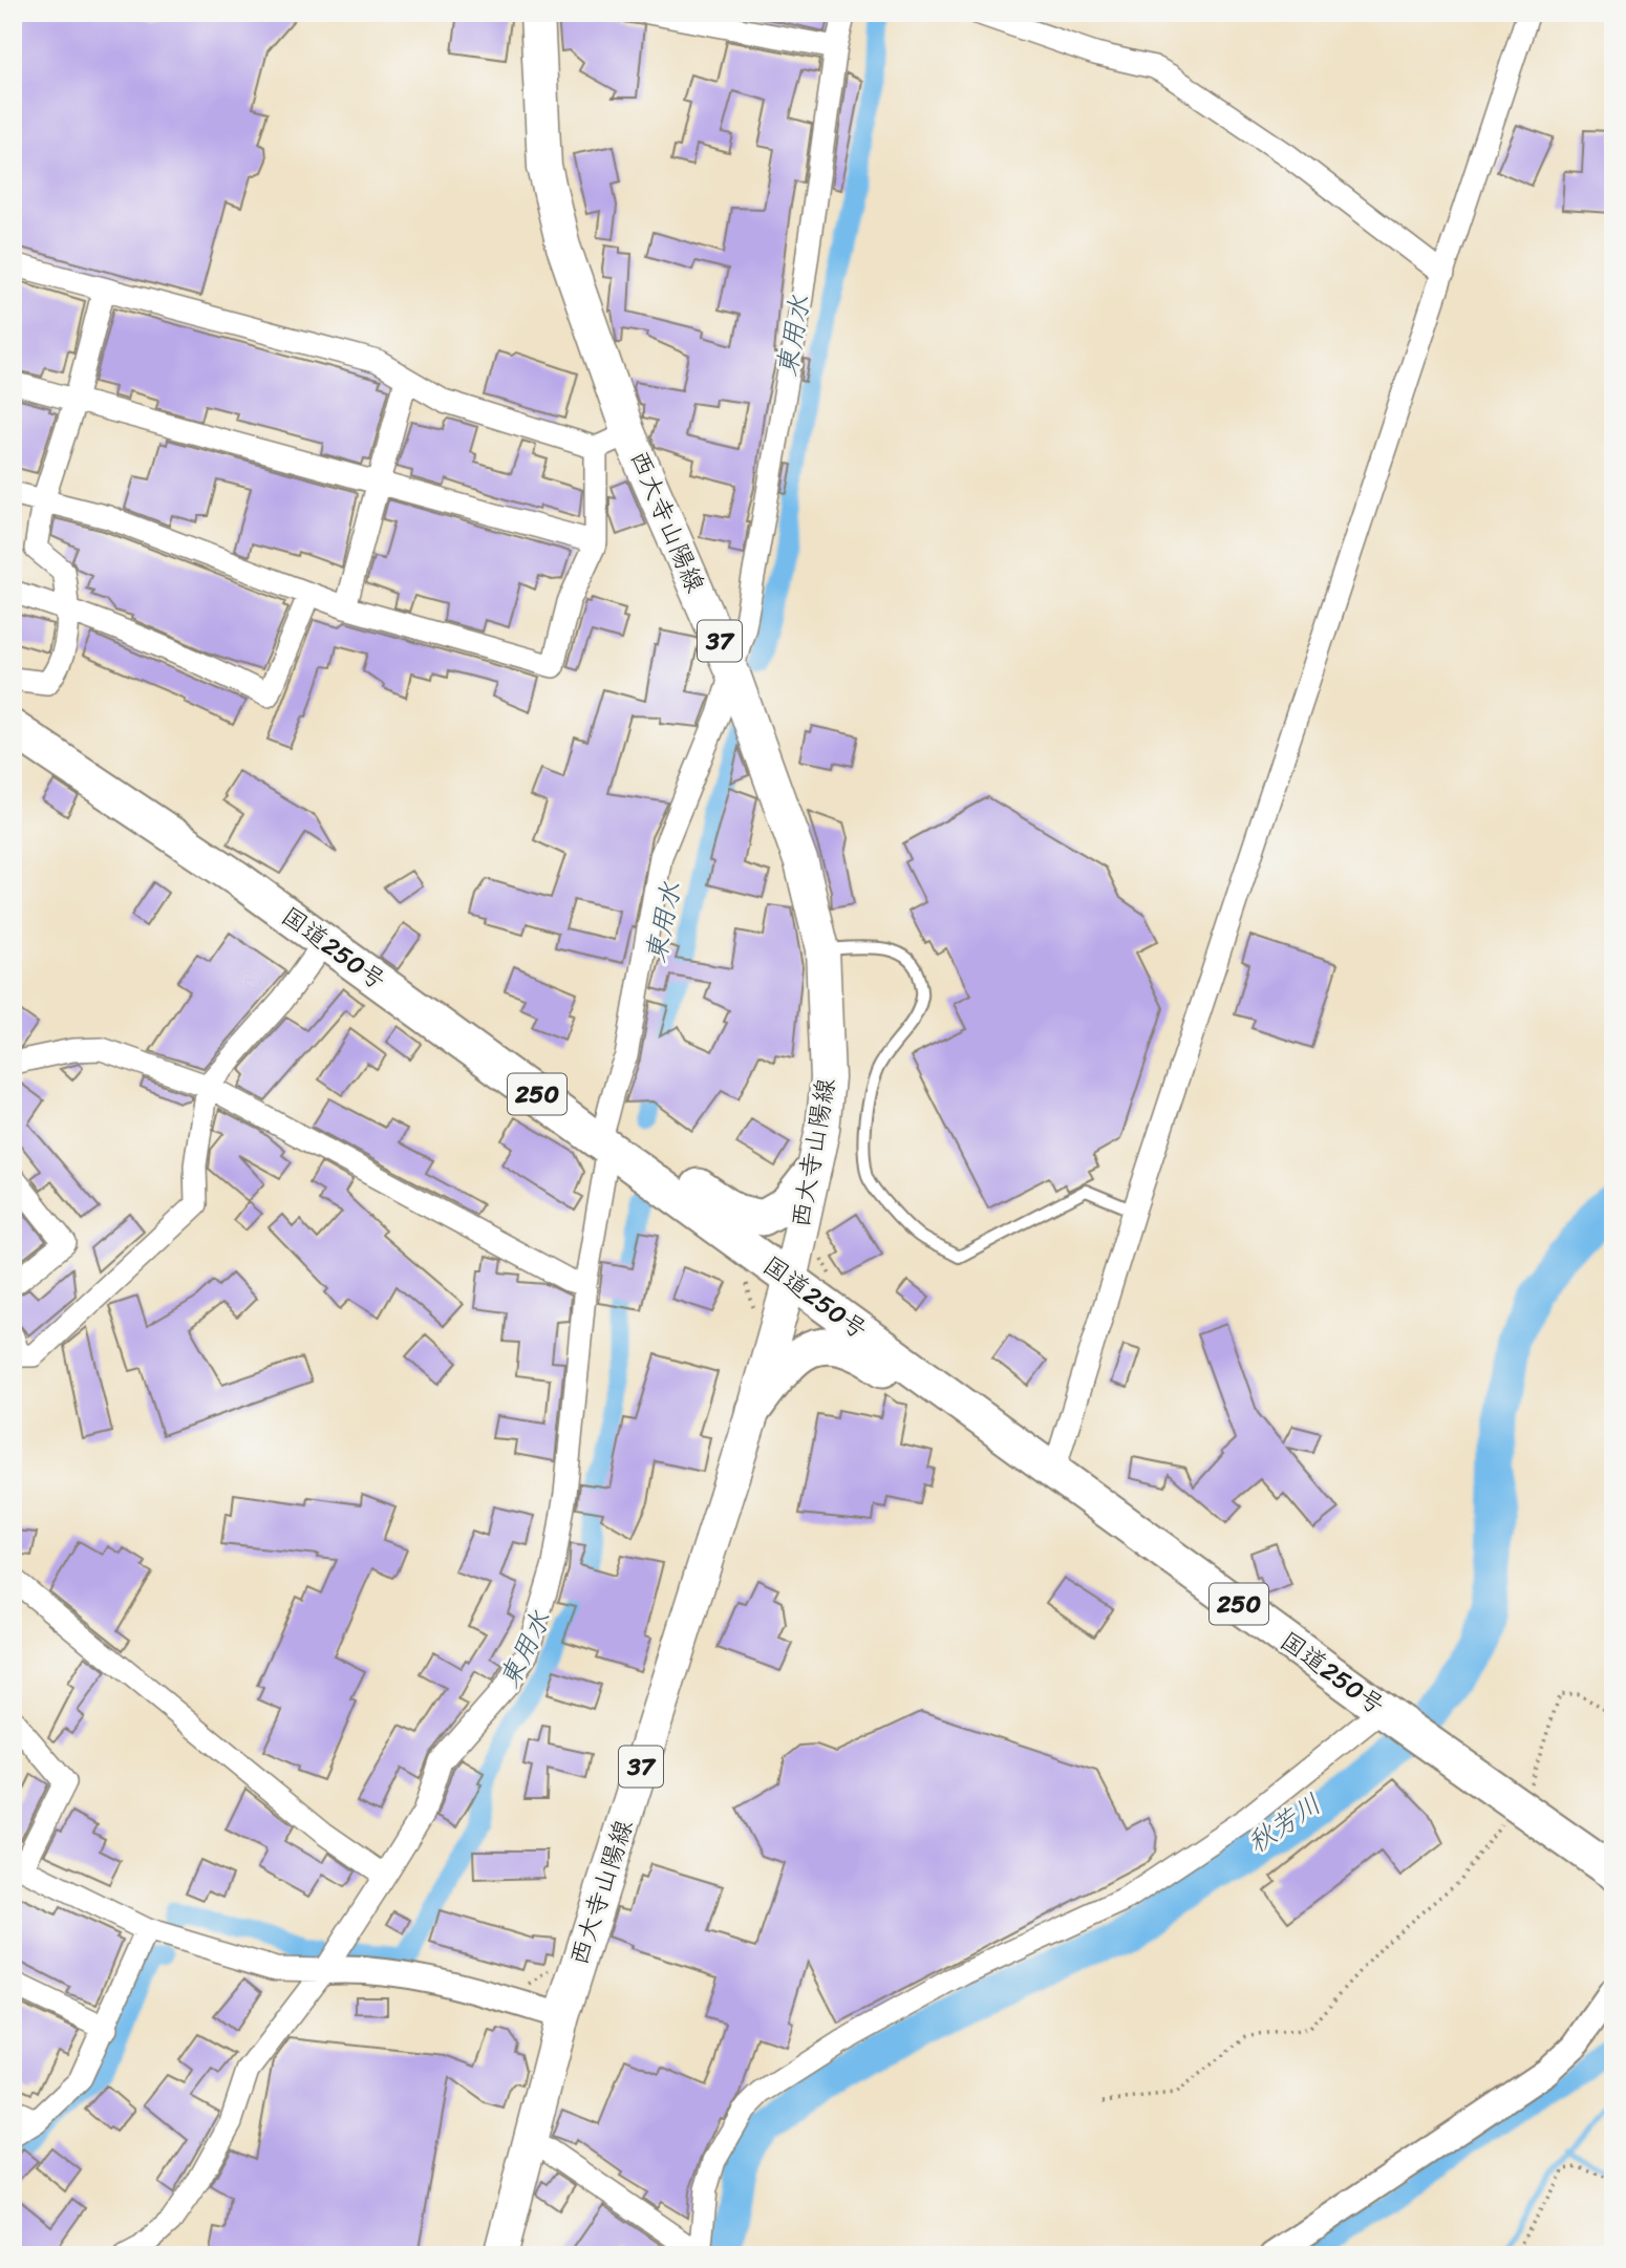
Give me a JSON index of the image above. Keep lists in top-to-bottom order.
{
  "streets": {
    "highway": ["国道250号", "250"],
    "main road": ["西大寺山陽線", "37"]
  },
  "crossings": [
    ["西大寺山陽線", "国道250号"],
    ["西大寺山陽線", "250"],
    ["国道250号", "250"]
  ],
  "water": ["東用水", "秋芳川"]
}
